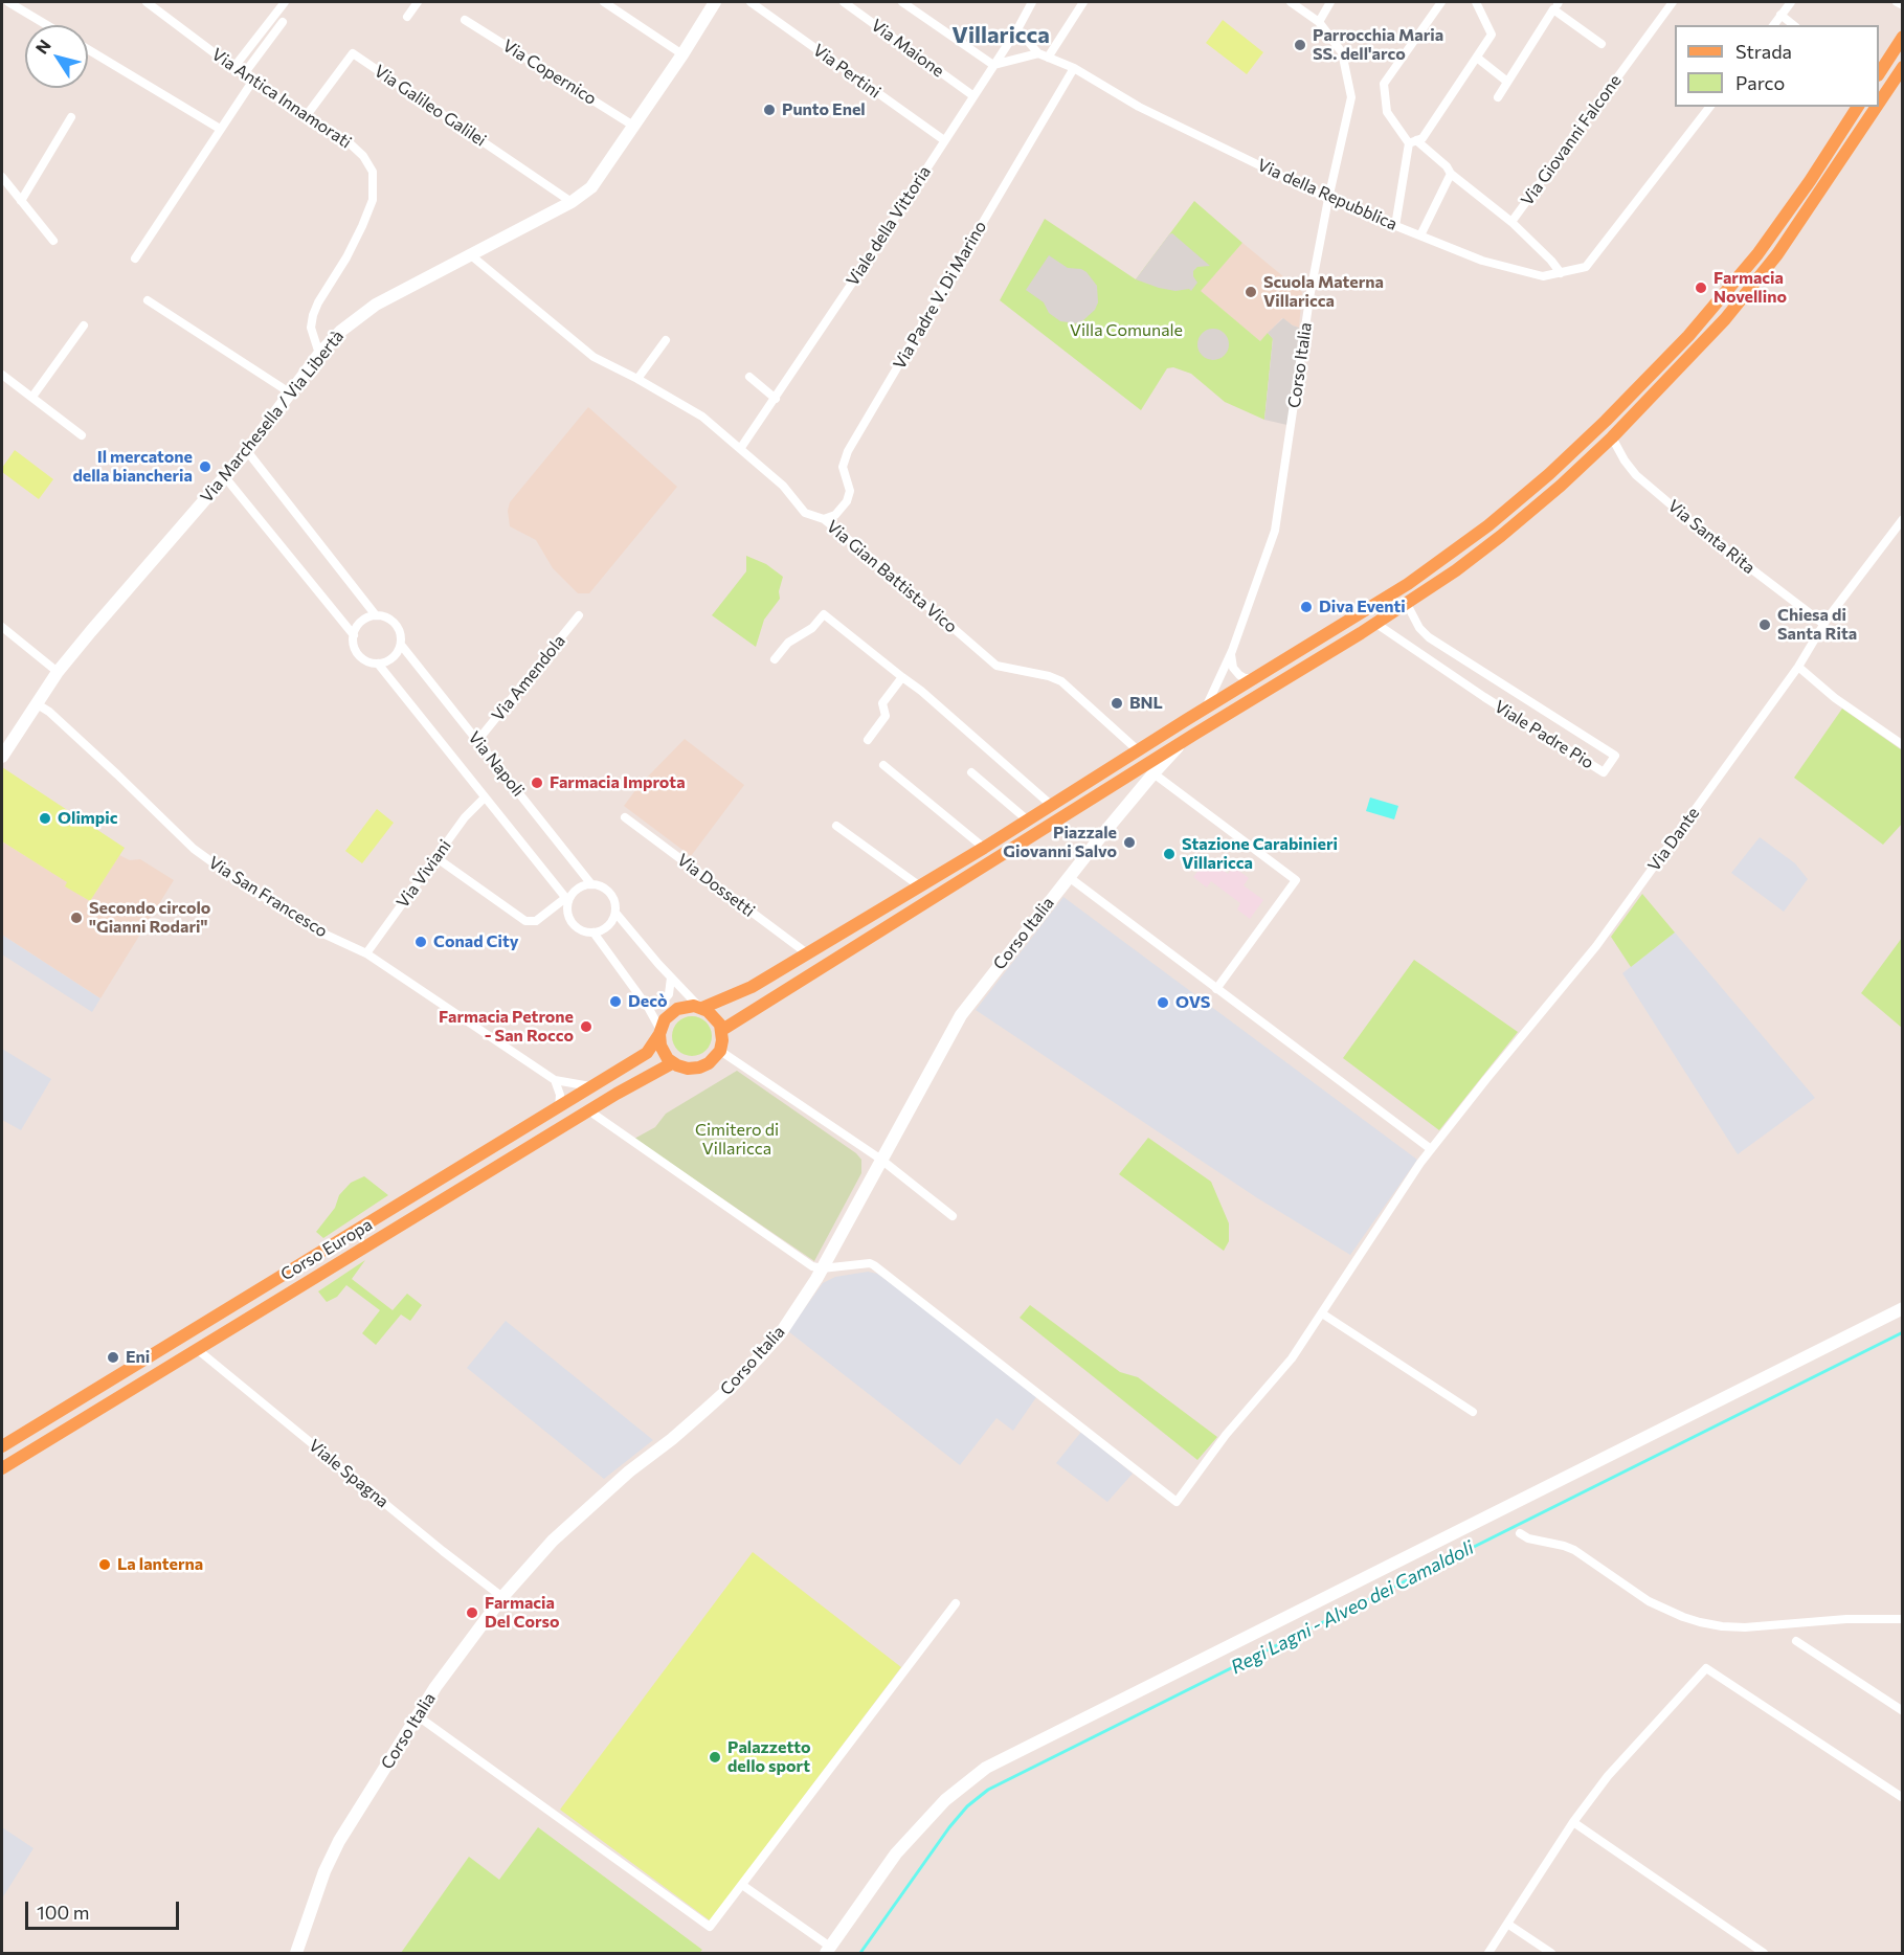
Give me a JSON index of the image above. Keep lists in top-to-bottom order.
{
  "streets": {
    "main road": ["Corso Europa"],
    "street": [
      "Via Maione",
      "Via Pertini",
      "Via Copernico",
      "Via Antica Innamorati",
      "Via Galileo Galilei",
      "Via Giovanni Falcone",
      "Via della Repubblica",
      "Viale della Vittoria",
      "Via Padre V. Di Marino",
      "Corso Italia",
      "Via Marchesella / Via Libertà",
      "Via Santa Rita",
      "Via Gian Battista Vico",
      "Via Amendola",
      "Viale Padre Pio",
      "Via Napoli",
      "Via Dante",
      "Via Viviani",
      "Via Dossetti",
      "Via San Francesco",
      "Viale Spagna"
    ]
  },
  "crossings": [
    ["Via Maione", "Viale della Vittoria"],
    ["Via Pertini", "Viale della Vittoria"],
    ["Via Copernico", "Via Marchesella / Via Libertà"],
    ["Via Antica Innamorati", "Via Galileo Galilei"],
    ["Via Antica Innamorati", "Via Marchesella / Via Libertà"],
    ["Via Galileo Galilei", "Via Marchesella / Via Libertà"],
    ["Via Giovanni Falcone", "Via della Repubblica"],
    ["Via della Repubblica", "Via Padre V. Di Marino"],
    ["Via della Repubblica", "Corso Italia"],
    ["Viale della Vittoria", "Via Gian Battista Vico"],
    ["Via Padre V. Di Marino", "Via Gian Battista Vico"],
    ["Corso Italia", "Via Dante"],
    ["Corso Italia", "Viale Spagna"],
    ["Via Marchesella / Via Libertà", "Via Gian Battista Vico"],
    ["Via Marchesella / Via Libertà", "Via San Francesco"],
    ["Via Santa Rita", "Via Dante"],
    ["Via Amendola", "Via Napoli"],
    ["Via Napoli", "Via Viviani"],
    ["Via Viviani", "Via San Francesco"],
    ["Via San Francesco", "Corso Europa"],
    ["Corso Europa", "Viale Spagna"]
  ],
  "districts": ["Villaricca"],
  "water": ["Regi Lagni - Alveo dei Camaldoli"],
  "parks": ["Villa Comunale", "Cimitero di Villaricca"],
  "places": [
    "Parrocchia Maria SS. dell'arco",
    "Punto Enel",
    "Farmacia Novellino",
    "Scuola Materna Villaricca",
    "Il mercatone della biancheria",
    "Diva Eventi",
    "Chiesa di Santa Rita",
    "BNL",
    "Farmacia Improta",
    "Olimpic",
    "Piazzale Giovanni Salvo",
    "Stazione Carabinieri Villaricca",
    "Secondo circolo \"Gianni Rodari\"",
    "Conad City",
    "Decò",
    "OVS",
    "Farmacia Petrone - San Rocco",
    "Eni",
    "La lanterna",
    "Farmacia Del Corso",
    "Palazzetto dello sport"
  ],
  "legend": ["Strada", "Parco"],
  "scale_bar": "100 m",
  "north": "top left"
}
